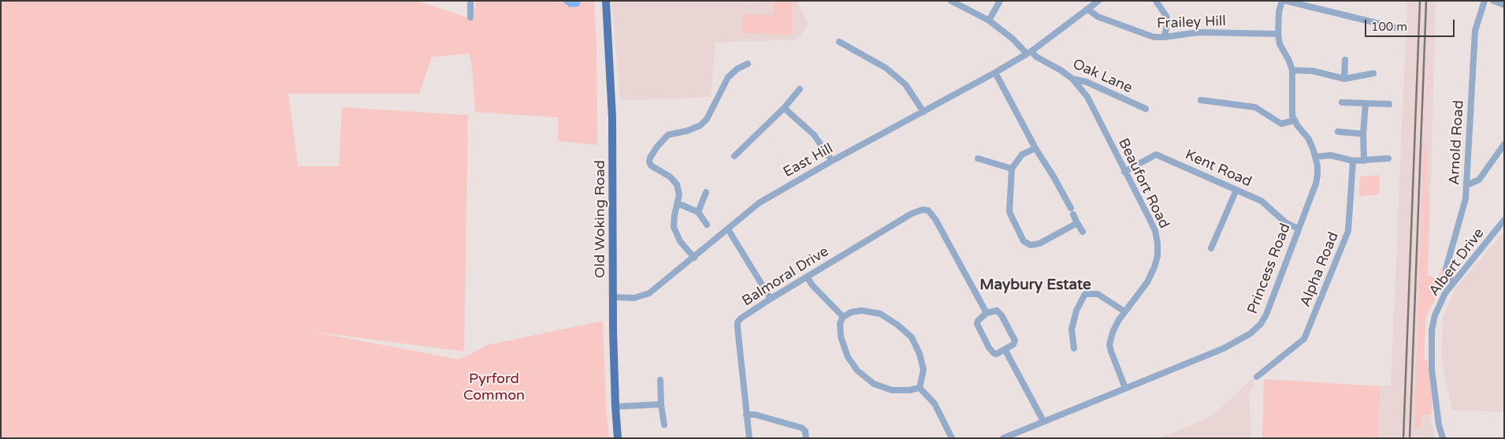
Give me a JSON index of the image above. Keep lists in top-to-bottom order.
{
  "streets": {
    "main road": ["Old Woking Road"],
    "street": [
      "Frailey Hill",
      "Oak Lane",
      "Arnold Road",
      "East Hill",
      "Kent Road",
      "Beaufort Road",
      "Albert Drive",
      "Princess Road",
      "Alpha Road",
      "Balmoral Drive"
    ]
  },
  "crossings": [
    ["Frailey Hill", "East Hill"],
    ["Oak Lane", "East Hill"],
    ["Oak Lane", "Beaufort Road"],
    ["Arnold Road", "Albert Drive"],
    ["East Hill", "Old Woking Road"],
    ["Kent Road", "Beaufort Road"],
    ["Kent Road", "Princess Road"],
    ["Beaufort Road", "Princess Road"]
  ],
  "districts": ["Maybury Estate"],
  "parks": ["Pyrford Common"],
  "scale_bar": "100 m"
}
